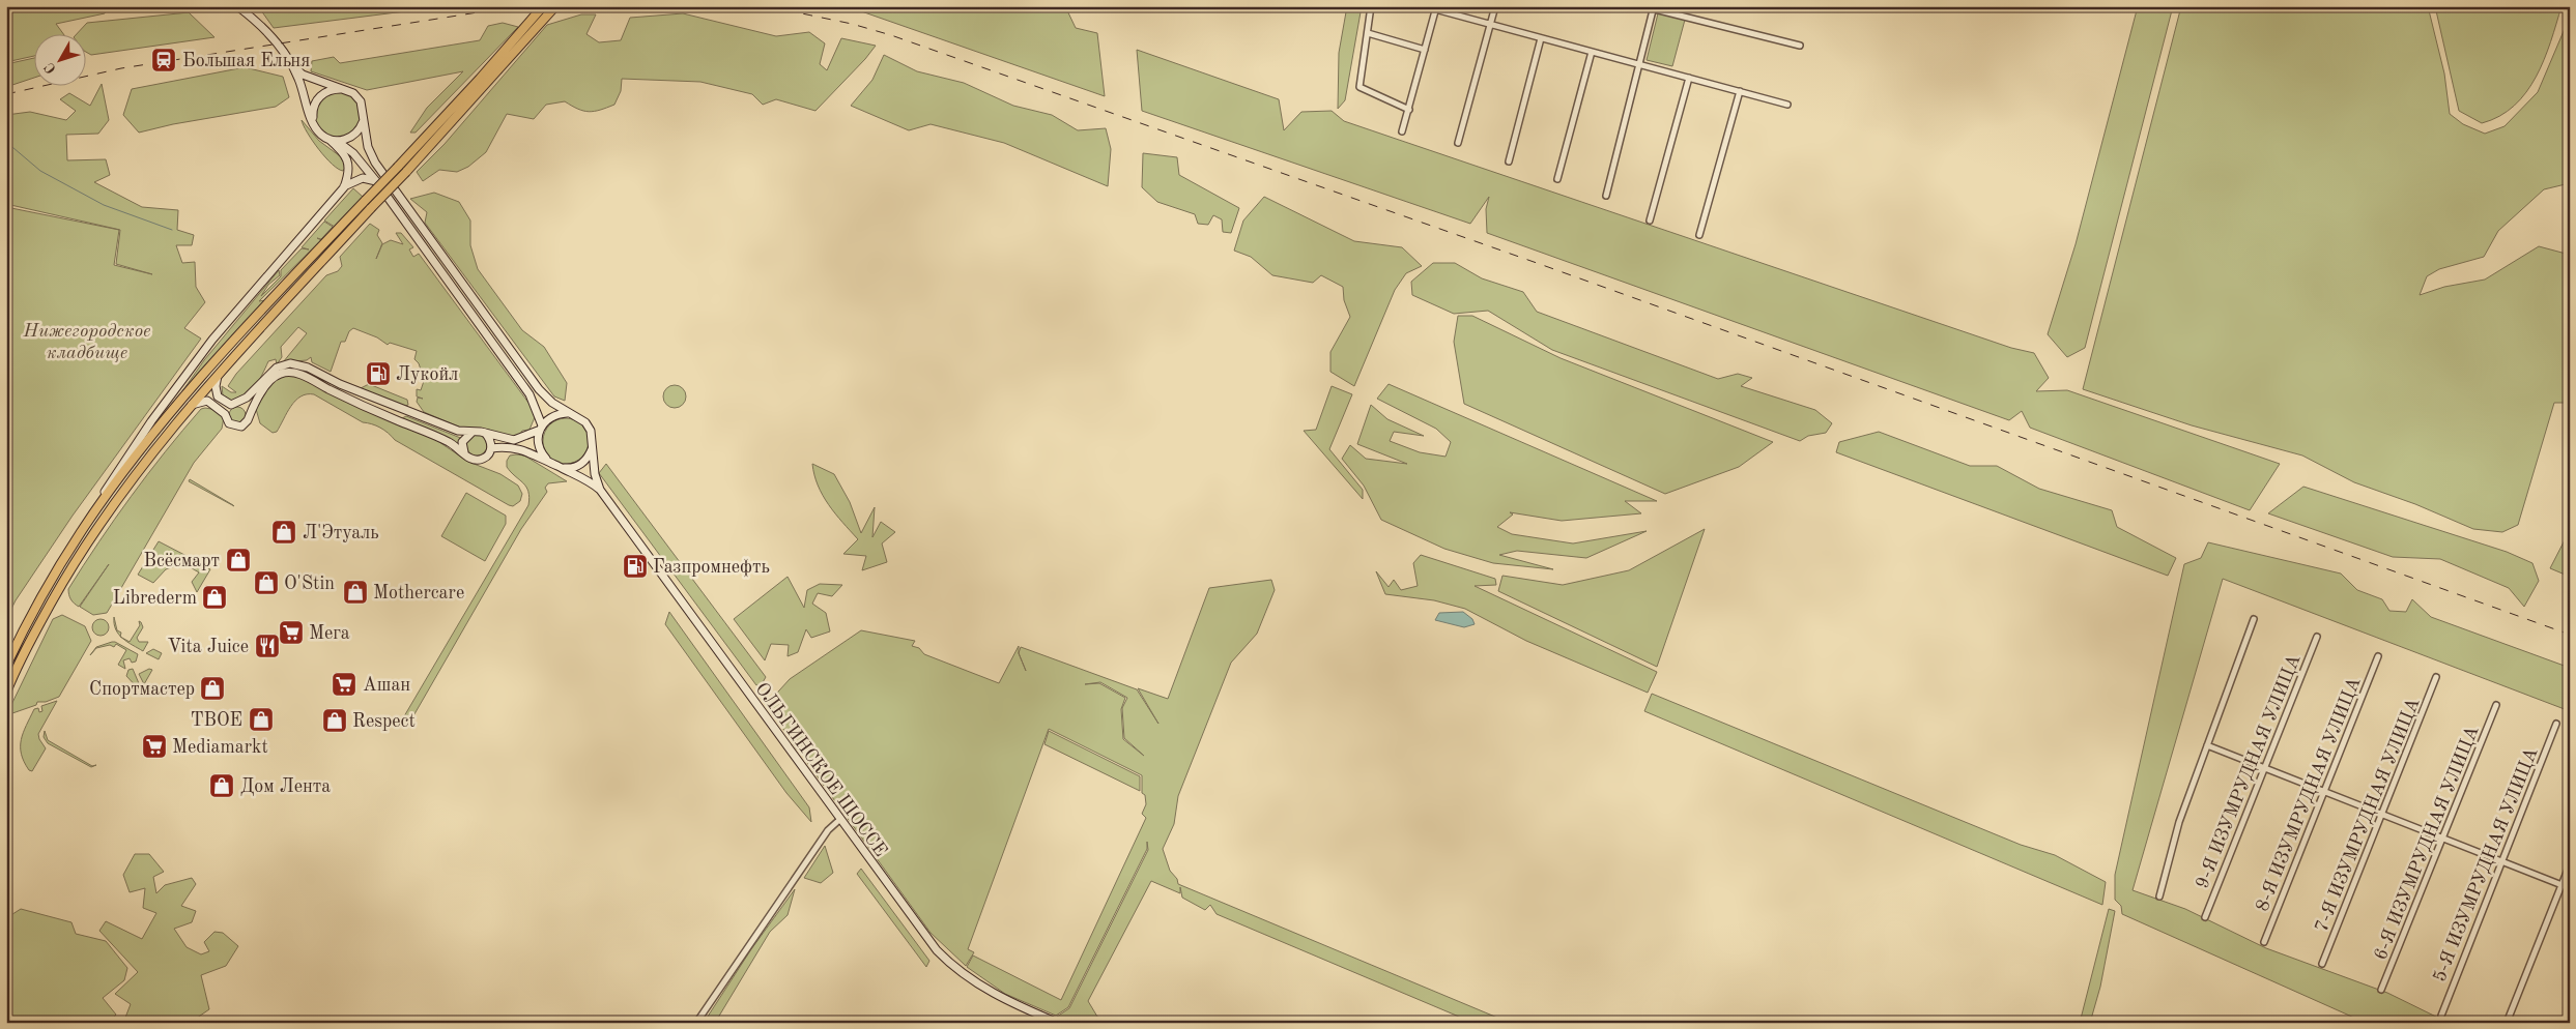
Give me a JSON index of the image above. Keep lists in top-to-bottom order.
{
  "streets": {
    "main road": ["ОЛЬГИНСКОЕ ШОССЕ"],
    "street": [
      "9-Я ИЗУМРУДНАЯ УЛИЦА",
      "8-Я ИЗУМРУДНАЯ УЛИЦА",
      "7-Я ИЗУМРУДНАЯ УЛИЦА",
      "6-Я ИЗУМРУДНАЯ УЛИЦА",
      "5-Я ИЗУМРУДНАЯ УЛИЦА"
    ]
  },
  "parks": ["Нижегородское кладбище"],
  "places": {
    "station": ["Большая Ельня"],
    "fuel station": ["Лукойл", "Газпромнефть"],
    "shop": [
      "Л'Этуаль",
      "Всёсмарт",
      "O'Stin",
      "Mothercare",
      "Librederm",
      "Спортмастер",
      "ТВОЕ",
      "Respect",
      "Дом Лента"
    ],
    "supermarket": ["Мега", "Ашан", "Mediamarkt"],
    "restaurant": ["Vita Juice"]
  },
  "north": "bottom left"
}
